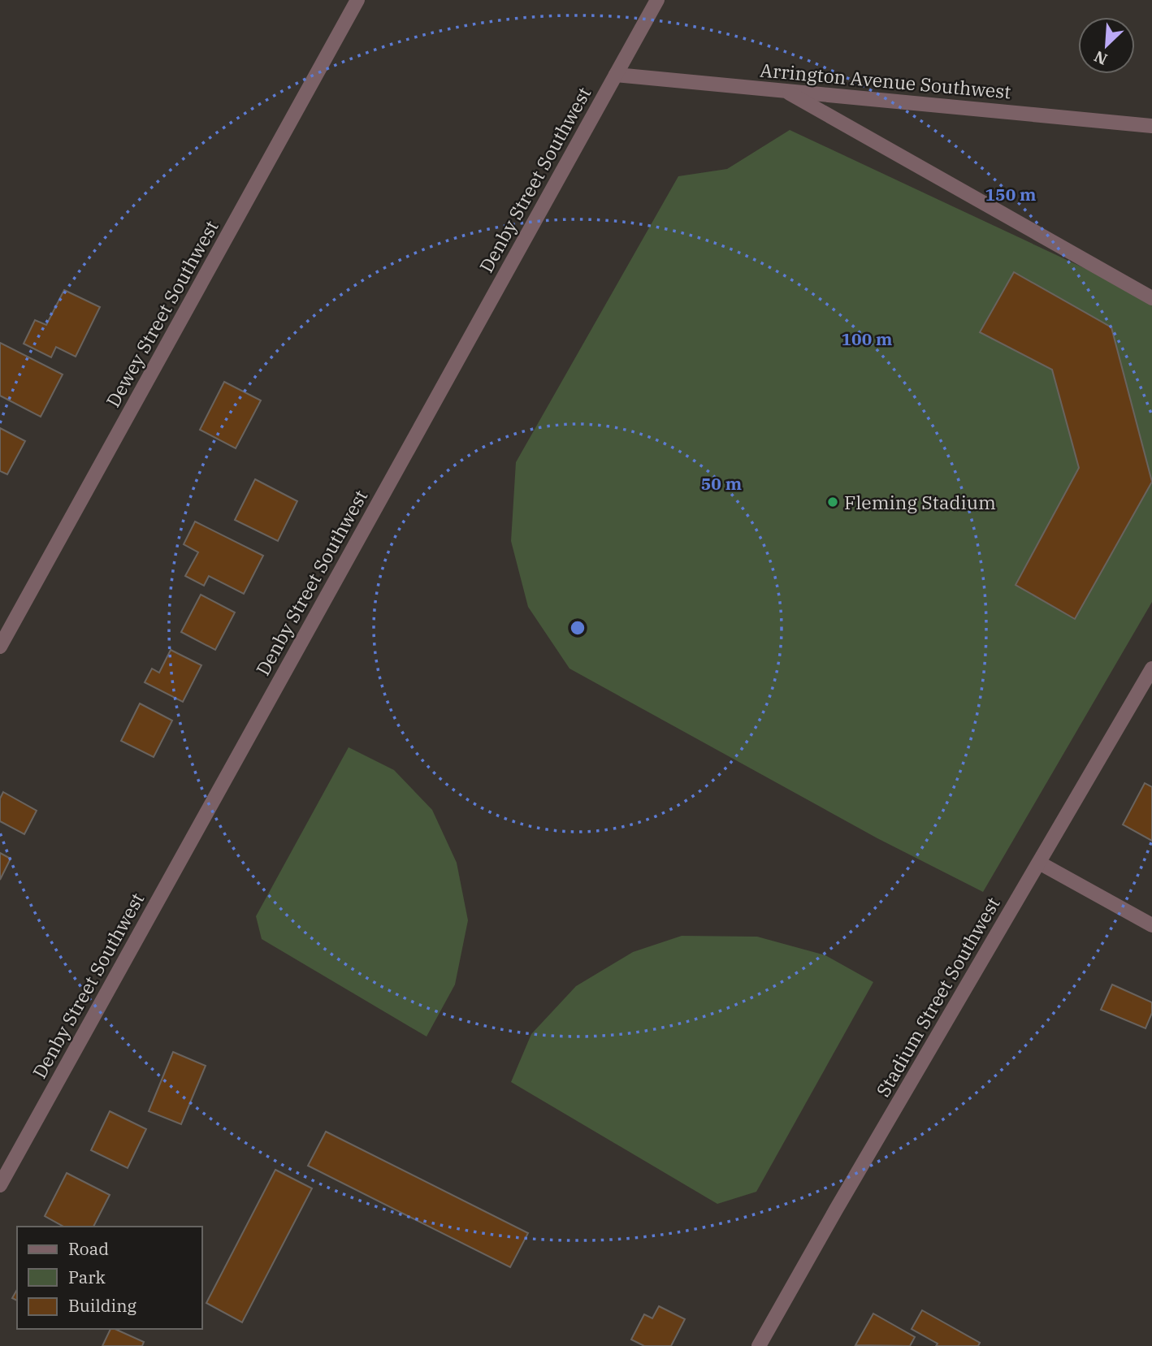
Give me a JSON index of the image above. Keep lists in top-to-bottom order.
{
  "streets": {
    "street": [
      "Arrington Avenue Southwest",
      "Denby Street Southwest",
      "Dewey Street Southwest",
      "Stadium Street Southwest"
    ]
  },
  "crossings": [
    ["Arrington Avenue Southwest", "Denby Street Southwest"]
  ],
  "places": ["Fleming Stadium"],
  "legend": ["Road", "Park", "Building"],
  "north": "bottom left",
  "rings": ["150 m", "100 m", "50 m"]
}
